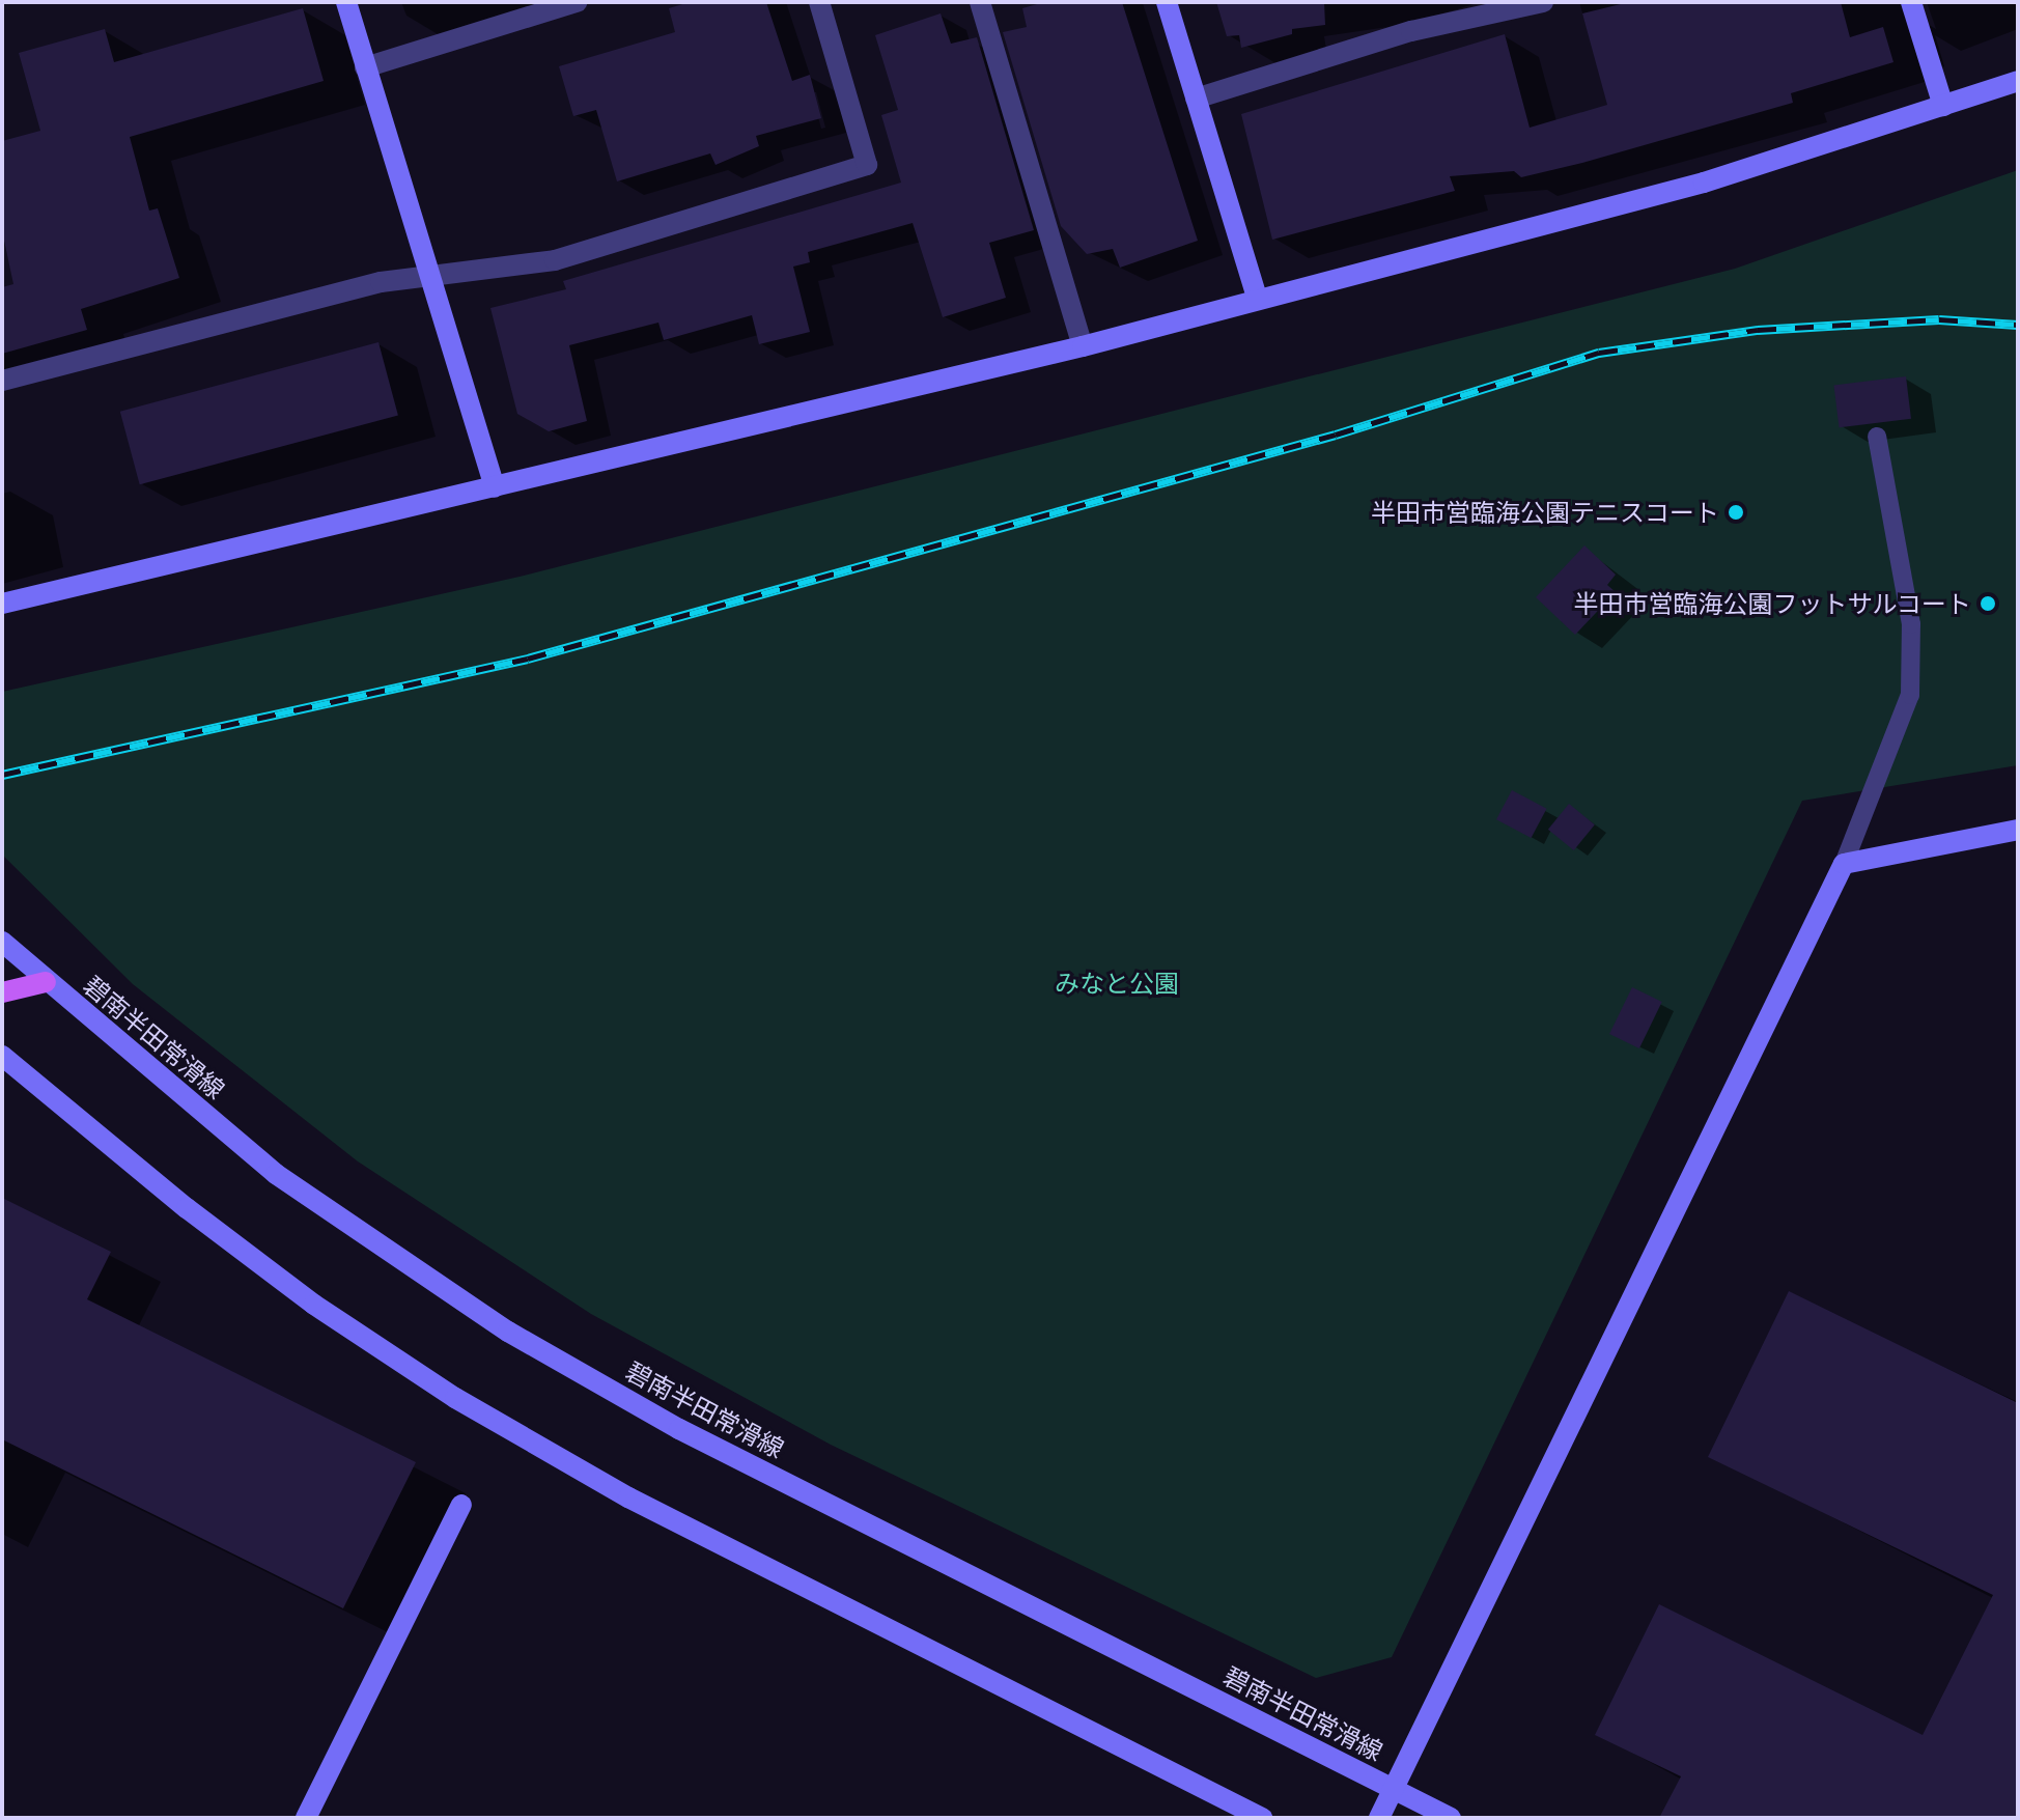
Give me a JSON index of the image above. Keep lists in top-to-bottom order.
{
  "streets": {
    "street": ["碧南半田常滑線"]
  },
  "parks": ["みなと公園"],
  "places": ["半田市営臨海公園テニスコート", "半田市営臨海公園フットサルコート"]
}
